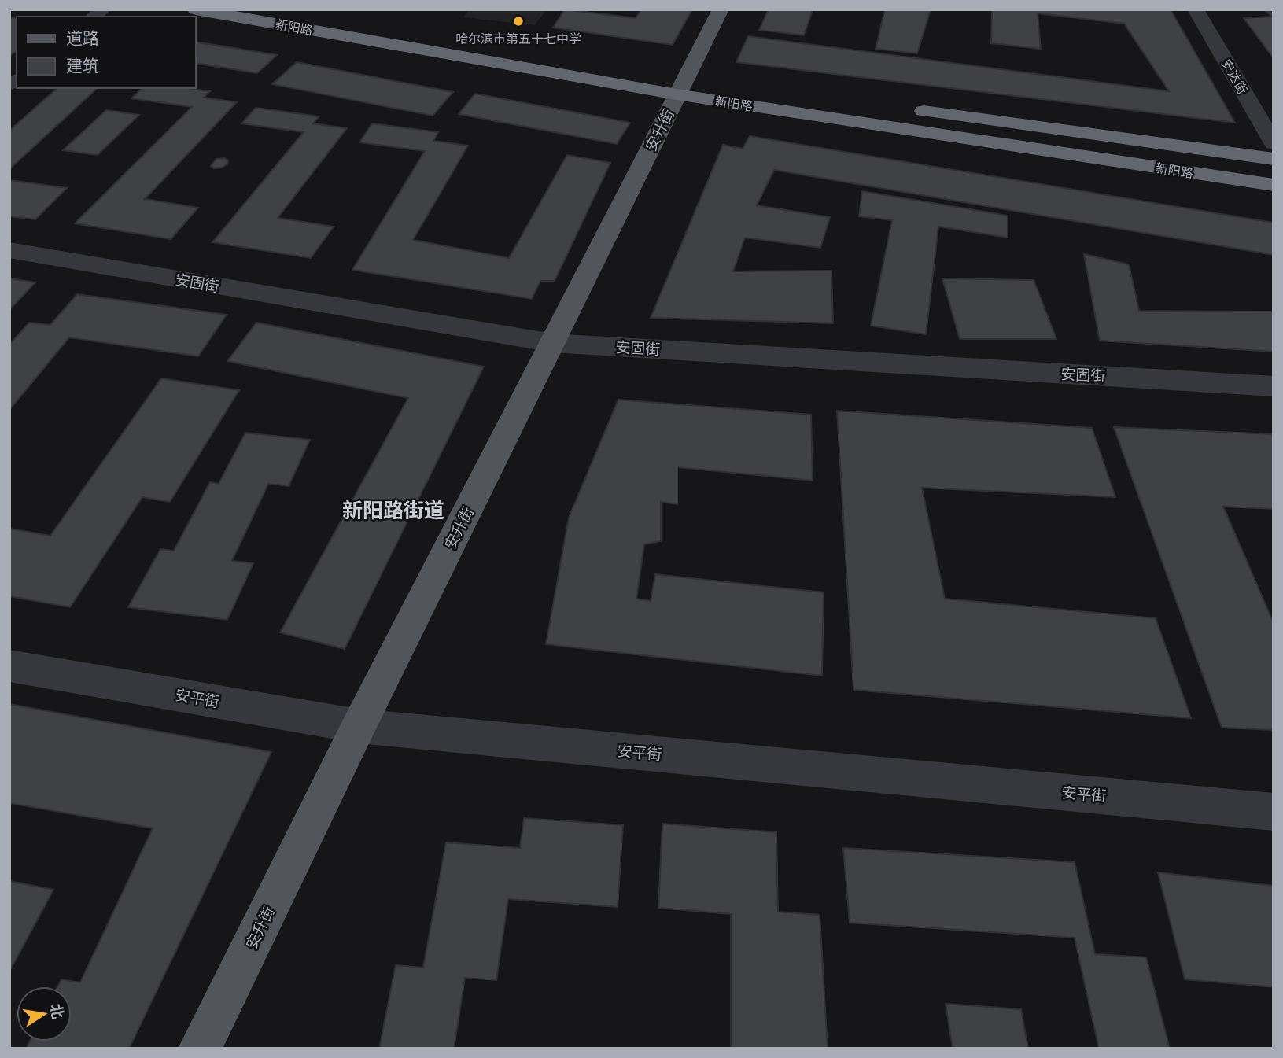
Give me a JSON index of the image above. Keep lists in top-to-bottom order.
{
  "streets": {
    "highway": ["新阳路"],
    "main road": ["安升街"],
    "street": ["安达街", "安固街", "安平街"]
  },
  "crossings": [
    ["新阳路", "安升街"],
    ["安升街", "安固街"],
    ["安升街", "安平街"]
  ],
  "districts": ["新阳路街道"],
  "places": ["哈尔滨市第五十七中学"],
  "legend": ["道路", "建筑"],
  "north": "right"
}
